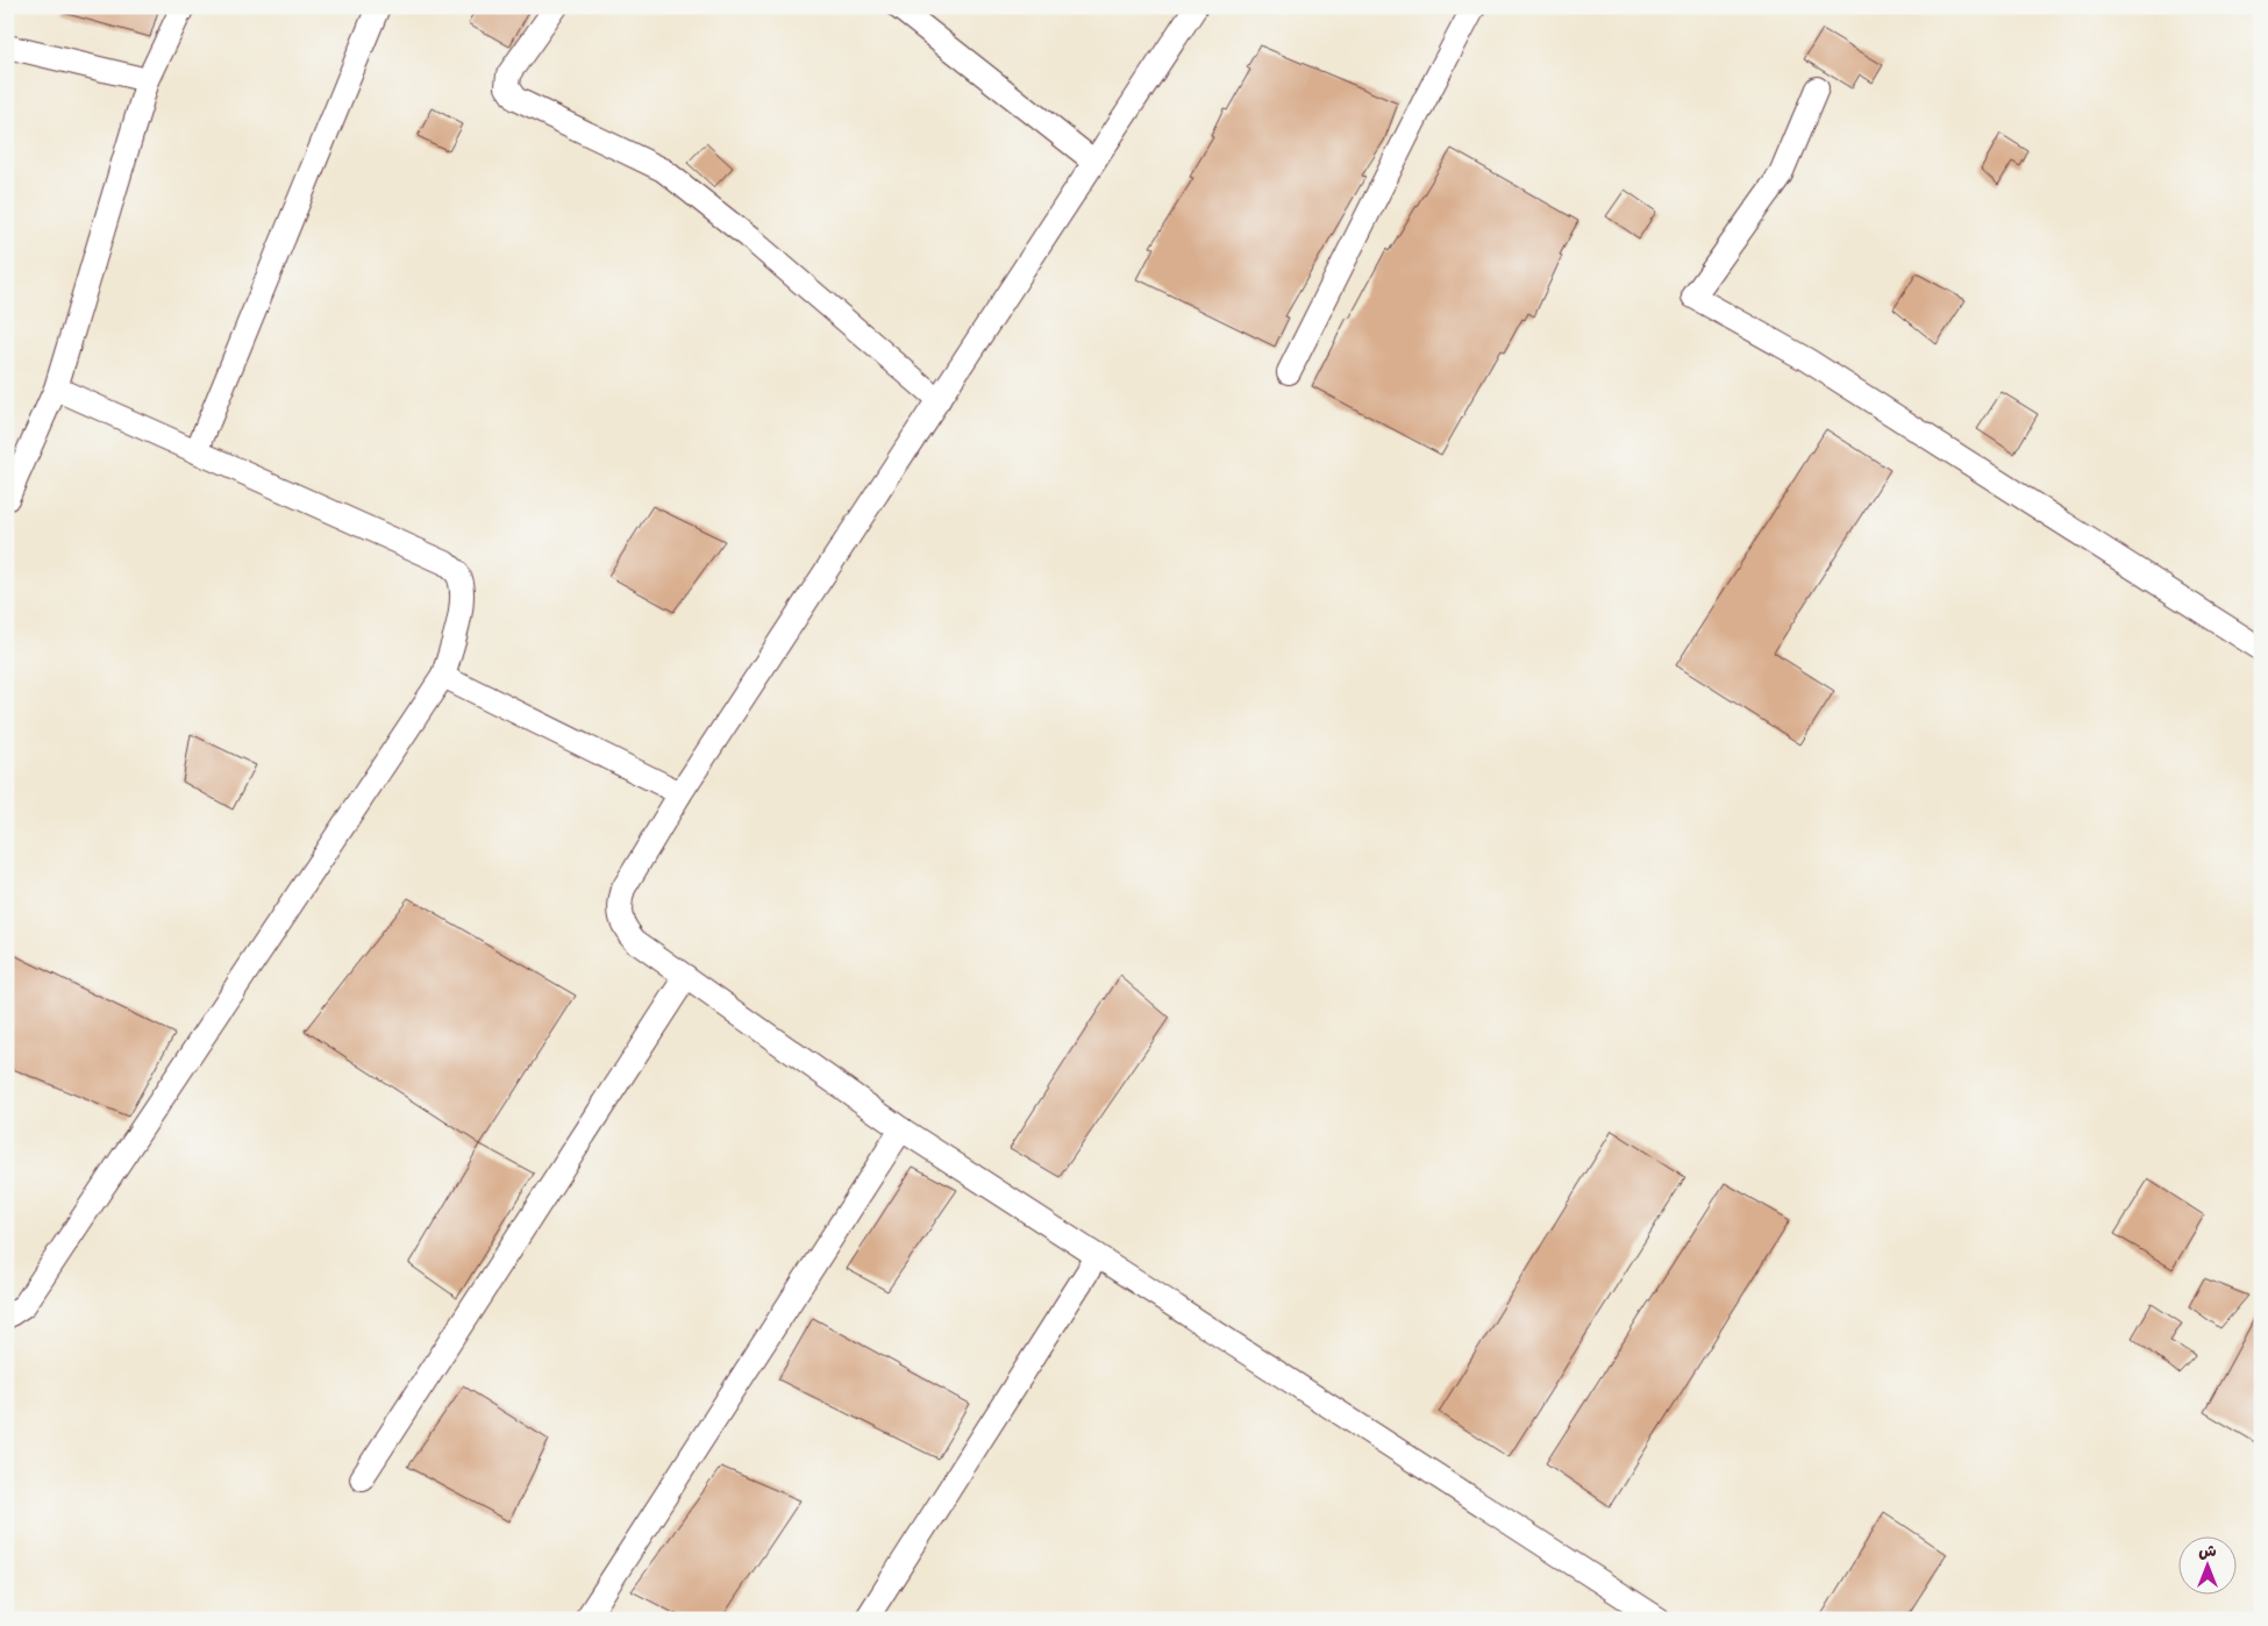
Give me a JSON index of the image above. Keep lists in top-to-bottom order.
{
  "north": "top"
}
